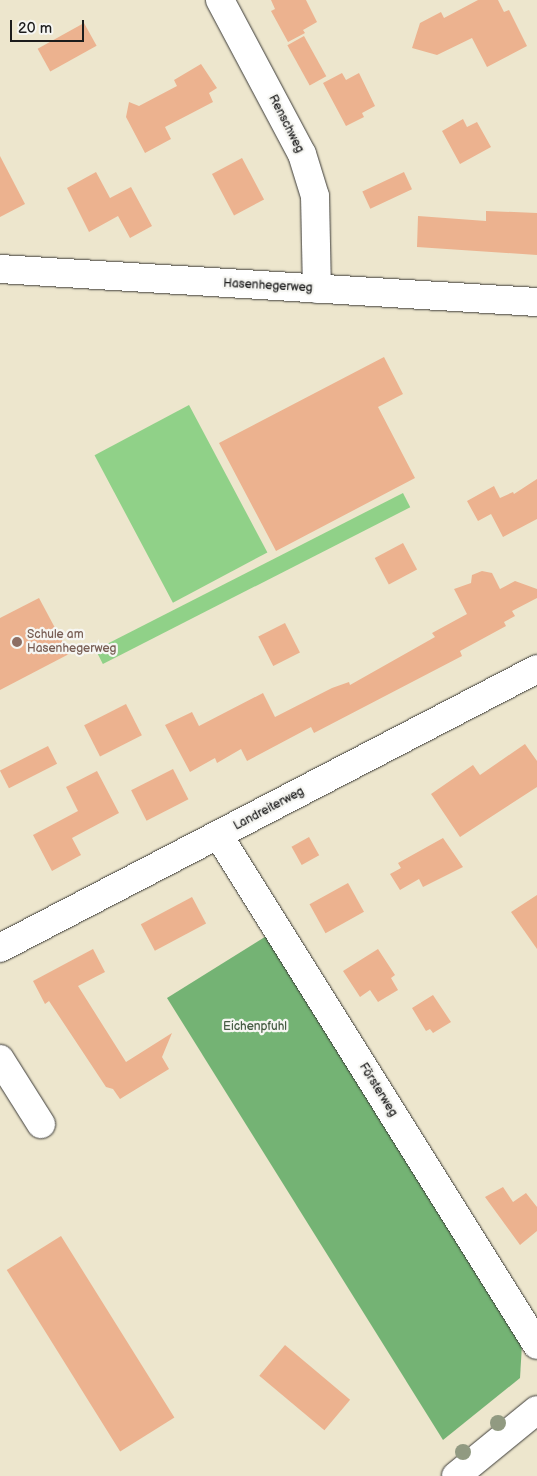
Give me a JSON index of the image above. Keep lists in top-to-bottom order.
{
  "streets": {
    "street": [
      "Renschweg",
      "Hasenhegerweg",
      "Landreiterweg",
      "Försterweg"
    ]
  },
  "crossings": [
    ["Renschweg", "Hasenhegerweg"],
    ["Landreiterweg", "Försterweg"]
  ],
  "parks": ["Eichenpfuhl"],
  "places": ["Schule am Hasenhegerweg"],
  "scale_bar": "20 m"
}
